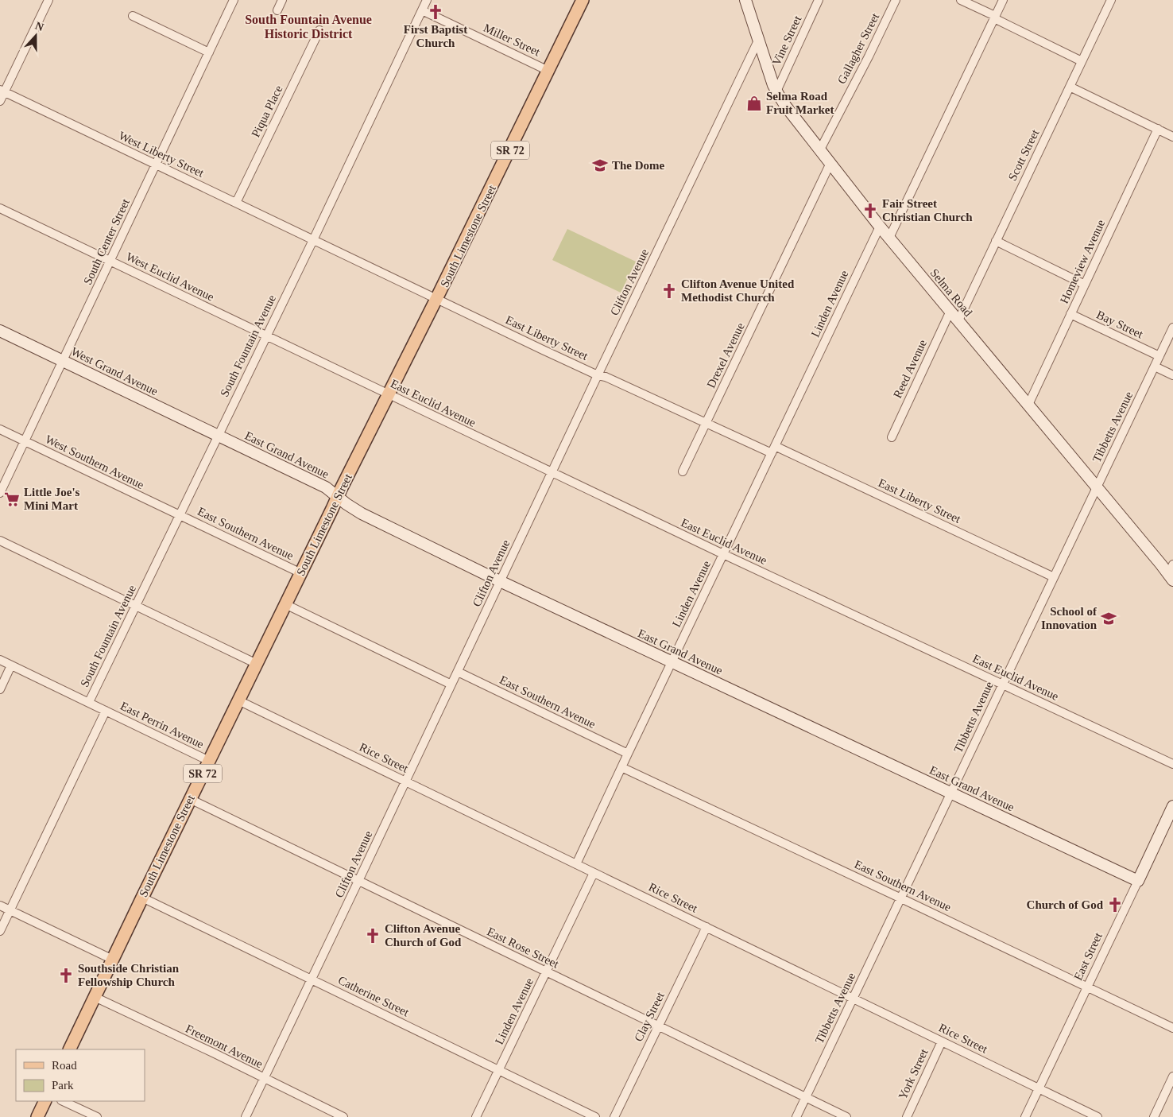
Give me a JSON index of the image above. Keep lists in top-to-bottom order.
{
  "streets": {
    "main road": ["SR 72", "South Limestone Street"],
    "street": [
      "Miller Street",
      "Vine Street",
      "Gallagher Street",
      "Piqua Place",
      "West Liberty Street",
      "Scott Street",
      "South Center Street",
      "Homeview Avenue",
      "West Euclid Avenue",
      "Clifton Avenue",
      "Selma Road",
      "Linden Avenue",
      "Bay Street",
      "East Liberty Street",
      "South Fountain Avenue",
      "Drexel Avenue",
      "Reed Avenue",
      "West Grand Avenue",
      "East Euclid Avenue",
      "Tibbetts Avenue",
      "East Grand Avenue",
      "West Southern Avenue",
      "East Southern Avenue",
      "East Perrin Avenue",
      "Rice Street",
      "East Rose Street",
      "East Street",
      "Catherine Street",
      "Clay Street",
      "Freemont Avenue",
      "York Street"
    ]
  },
  "crossings": [
    ["Miller Street", "South Limestone Street"],
    ["Miller Street", "South Fountain Avenue"],
    ["Vine Street", "Selma Road"],
    ["Gallagher Street", "Selma Road"],
    ["Piqua Place", "West Liberty Street"],
    ["West Liberty Street", "South Center Street"],
    ["West Liberty Street", "East Liberty Street"],
    ["West Liberty Street", "South Fountain Avenue"],
    ["Scott Street", "Selma Road"],
    ["South Limestone Street", "East Liberty Street"],
    ["South Limestone Street", "East Euclid Avenue"],
    ["South Limestone Street", "East Grand Avenue"],
    ["South Limestone Street", "East Southern Avenue"],
    ["South Limestone Street", "East Perrin Avenue"],
    ["South Limestone Street", "Rice Street"],
    ["South Limestone Street", "East Rose Street"],
    ["South Limestone Street", "Catherine Street"],
    ["South Limestone Street", "Freemont Avenue"],
    ["South Center Street", "West Euclid Avenue"],
    ["South Center Street", "West Grand Avenue"],
    ["South Center Street", "West Southern Avenue"],
    ["Homeview Avenue", "Selma Road"],
    ["Homeview Avenue", "Bay Street"],
    ["West Euclid Avenue", "South Fountain Avenue"],
    ["West Euclid Avenue", "East Euclid Avenue"],
    ["Clifton Avenue", "Selma Road"],
    ["Clifton Avenue", "East Liberty Street"],
    ["Clifton Avenue", "East Euclid Avenue"],
    ["Clifton Avenue", "East Grand Avenue"],
    ["Clifton Avenue", "East Southern Avenue"],
    ["Clifton Avenue", "Rice Street"],
    ["Clifton Avenue", "East Rose Street"],
    ["Clifton Avenue", "Catherine Street"],
    ["Clifton Avenue", "Freemont Avenue"],
    ["Selma Road", "Linden Avenue"],
    ["Selma Road", "Drexel Avenue"],
    ["Selma Road", "Reed Avenue"],
    ["Selma Road", "Tibbetts Avenue"],
    ["Linden Avenue", "East Liberty Street"],
    ["Linden Avenue", "East Euclid Avenue"],
    ["Linden Avenue", "East Grand Avenue"],
    ["Linden Avenue", "East Southern Avenue"],
    ["Linden Avenue", "Rice Street"],
    ["Linden Avenue", "East Rose Street"],
    ["Linden Avenue", "Catherine Street"],
    ["Bay Street", "Tibbetts Avenue"],
    ["East Liberty Street", "South Fountain Avenue"],
    ["East Liberty Street", "Drexel Avenue"],
    ["East Liberty Street", "Tibbetts Avenue"],
    ["South Fountain Avenue", "West Grand Avenue"],
    ["South Fountain Avenue", "East Euclid Avenue"],
    ["South Fountain Avenue", "East Grand Avenue"],
    ["South Fountain Avenue", "West Southern Avenue"],
    ["South Fountain Avenue", "East Southern Avenue"],
    ["South Fountain Avenue", "East Perrin Avenue"],
    ["West Grand Avenue", "East Grand Avenue"],
    ["East Euclid Avenue", "Tibbetts Avenue"],
    ["Tibbetts Avenue", "East Grand Avenue"],
    ["Tibbetts Avenue", "East Southern Avenue"],
    ["Tibbetts Avenue", "Rice Street"],
    ["Tibbetts Avenue", "East Rose Street"],
    ["East Grand Avenue", "East Street"],
    ["West Southern Avenue", "East Southern Avenue"],
    ["East Southern Avenue", "East Street"],
    ["Rice Street", "East Street"],
    ["Rice Street", "Clay Street"],
    ["Rice Street", "York Street"],
    ["East Rose Street", "Clay Street"]
  ],
  "districts": ["South Fountain Avenue Historic District"],
  "places": {
    "church": [
      "First Baptist Church",
      "Fair Street Christian Church",
      "Clifton Avenue United Methodist Church",
      "Church of God",
      "Clifton Avenue Church of God",
      "Southside Christian Fellowship Church"
    ],
    "shop": ["Selma Road Fruit Market"],
    "school or university": ["The Dome", "School of Innovation"],
    "supermarket": ["Little Joe's Mini Mart"]
  },
  "legend": ["Road", "Park"],
  "north": "top"
}
